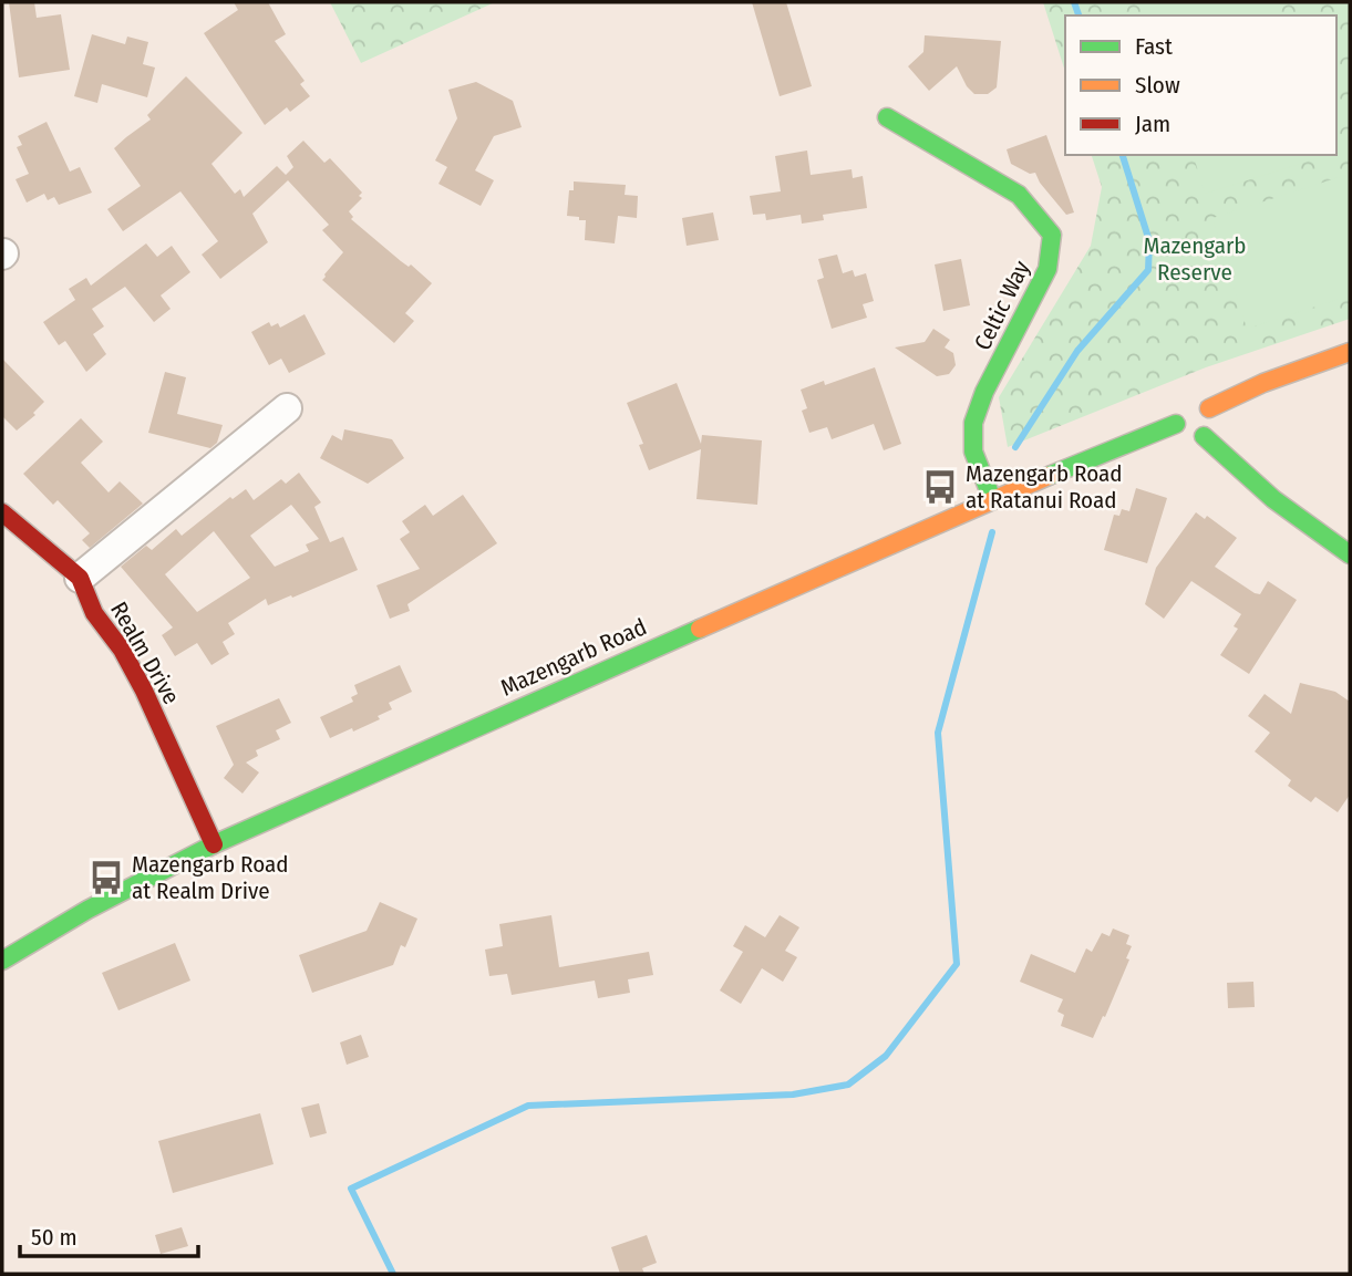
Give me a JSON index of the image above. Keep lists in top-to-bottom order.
{
  "streets": {
    "main road": ["Celtic Way", "Realm Drive", "Mazengarb Road"]
  },
  "crossings": [
    ["Celtic Way", "Mazengarb Road"],
    ["Realm Drive", "Mazengarb Road"]
  ],
  "parks": ["Mazengarb Reserve"],
  "places": {
    "bus stop": ["Mazengarb Road at Ratanui Road", "Mazengarb Road at Realm Drive"]
  },
  "legend": ["Fast", "Slow", "Jam"],
  "scale_bar": "50 m"
}
